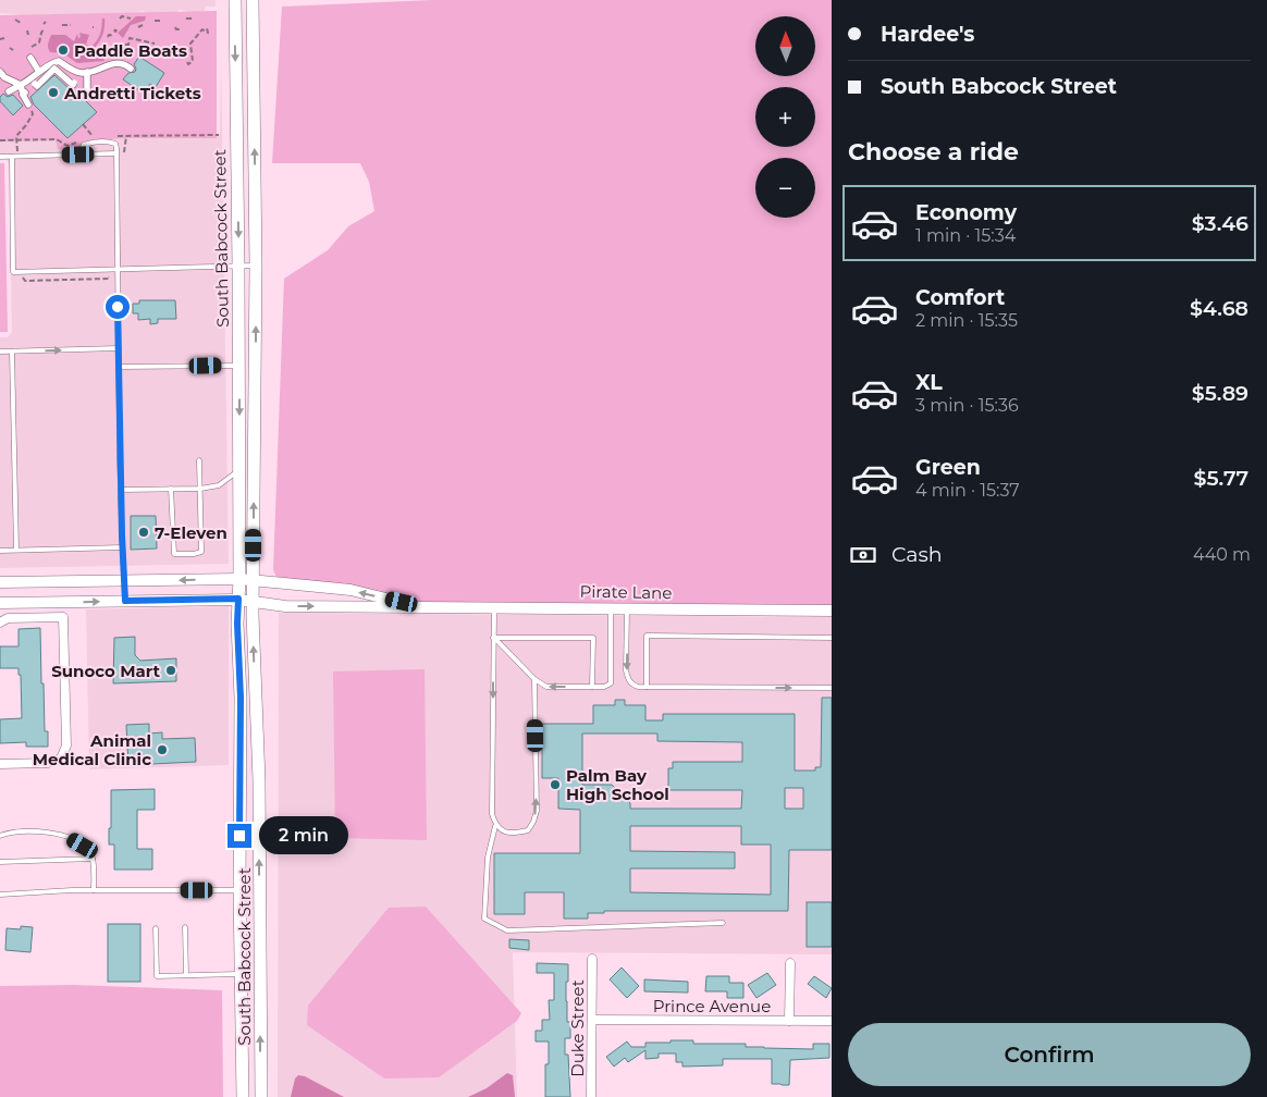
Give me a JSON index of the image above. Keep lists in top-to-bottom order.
{
  "streets": {
    "main road": ["South Babcock Street"],
    "street": ["Pirate Lane", "Prince Avenue", "Duke Street"]
  },
  "crossings": [
    ["South Babcock Street", "Pirate Lane"],
    ["Prince Avenue", "Duke Street"]
  ],
  "places": [
    "Paddle Boats",
    "Andretti Tickets",
    "7-Eleven",
    "Sunoco Mart",
    "Animal Medical Clinic",
    "Palm Bay High School"
  ],
  "north": "top",
  "page": {
    "banner": ["Hardee's", "South Babcock Street"],
    "map_buttons": ["+", "−"],
    "heading": "Choose a ride",
    "list": [
      {
        "name": "Economy",
        "note": "1 min · 15:34",
        "value": "$3.46"
      },
      {
        "name": "Comfort",
        "note": "2 min · 15:35",
        "value": "$4.68"
      },
      {
        "name": "XL",
        "note": "3 min · 15:36",
        "value": "$5.89"
      },
      {
        "name": "Green",
        "note": "4 min · 15:37",
        "value": "$5.77"
      }
    ],
    "pay": ["Cash", "440 m"],
    "bubble": "2 min",
    "buttons": "Confirm"
  }
}
